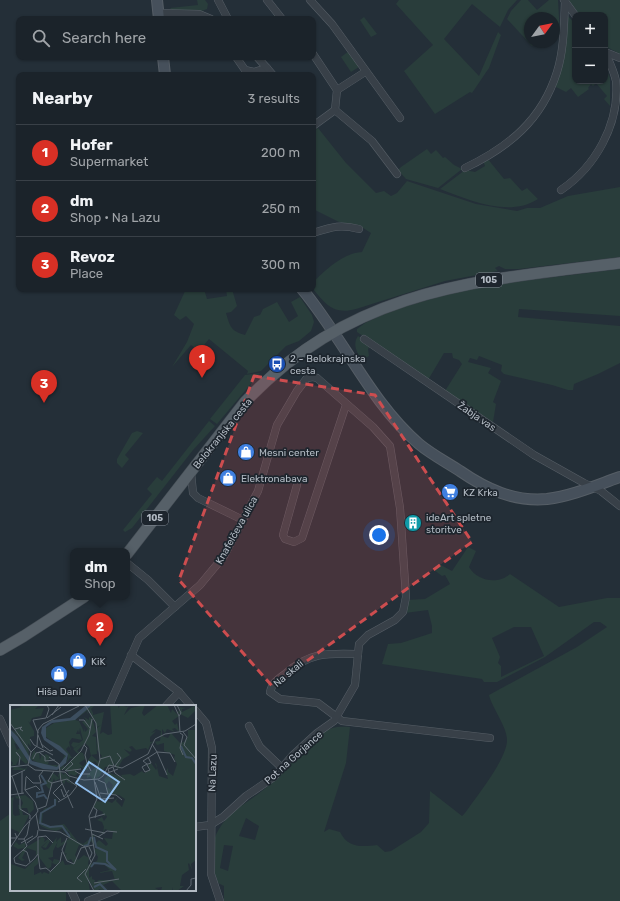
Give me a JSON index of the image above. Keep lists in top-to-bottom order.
{
  "streets": {
    "main road": ["105", "Belokranjska cesta"],
    "street": [
      "Žabja vas",
      "Knafelčeva ulica",
      "Na skali",
      "Pot na Gorjance",
      "Na Lazu"
    ]
  },
  "crossings": [
    ["105", "Belokranjska cesta"],
    ["Knafelčeva ulica", "Pot na Gorjance"],
    ["Na skali", "Pot na Gorjance"],
    ["Pot na Gorjance", "Na Lazu"]
  ],
  "places": {
    "bus stop": ["2 ~ Belokrajnska cesta"],
    "shop": [
      "Mesni center",
      "Elektronabava",
      "KiK",
      "Hiša Daril"
    ],
    "supermarket": ["KZ Krka"],
    "building": ["ideArt spletne storitve"]
  },
  "north": "top right",
  "page": {
    "map_buttons": ["+", "−"],
    "search": "Search here",
    "heading": ["Nearby", "3 results"],
    "list": [
      {
        "mark": "1",
        "name": "Hofer",
        "note": "Supermarket",
        "value": "200 m"
      },
      {
        "mark": "2",
        "name": "dm",
        "note": "Shop · Na Lazu",
        "value": "250 m"
      },
      {
        "mark": "3",
        "name": "Revoz",
        "note": "Place",
        "value": "300 m"
      }
    ],
    "pins": ["1", "3", "2"],
    "popup": ["dm", "Shop"]
  }
}
